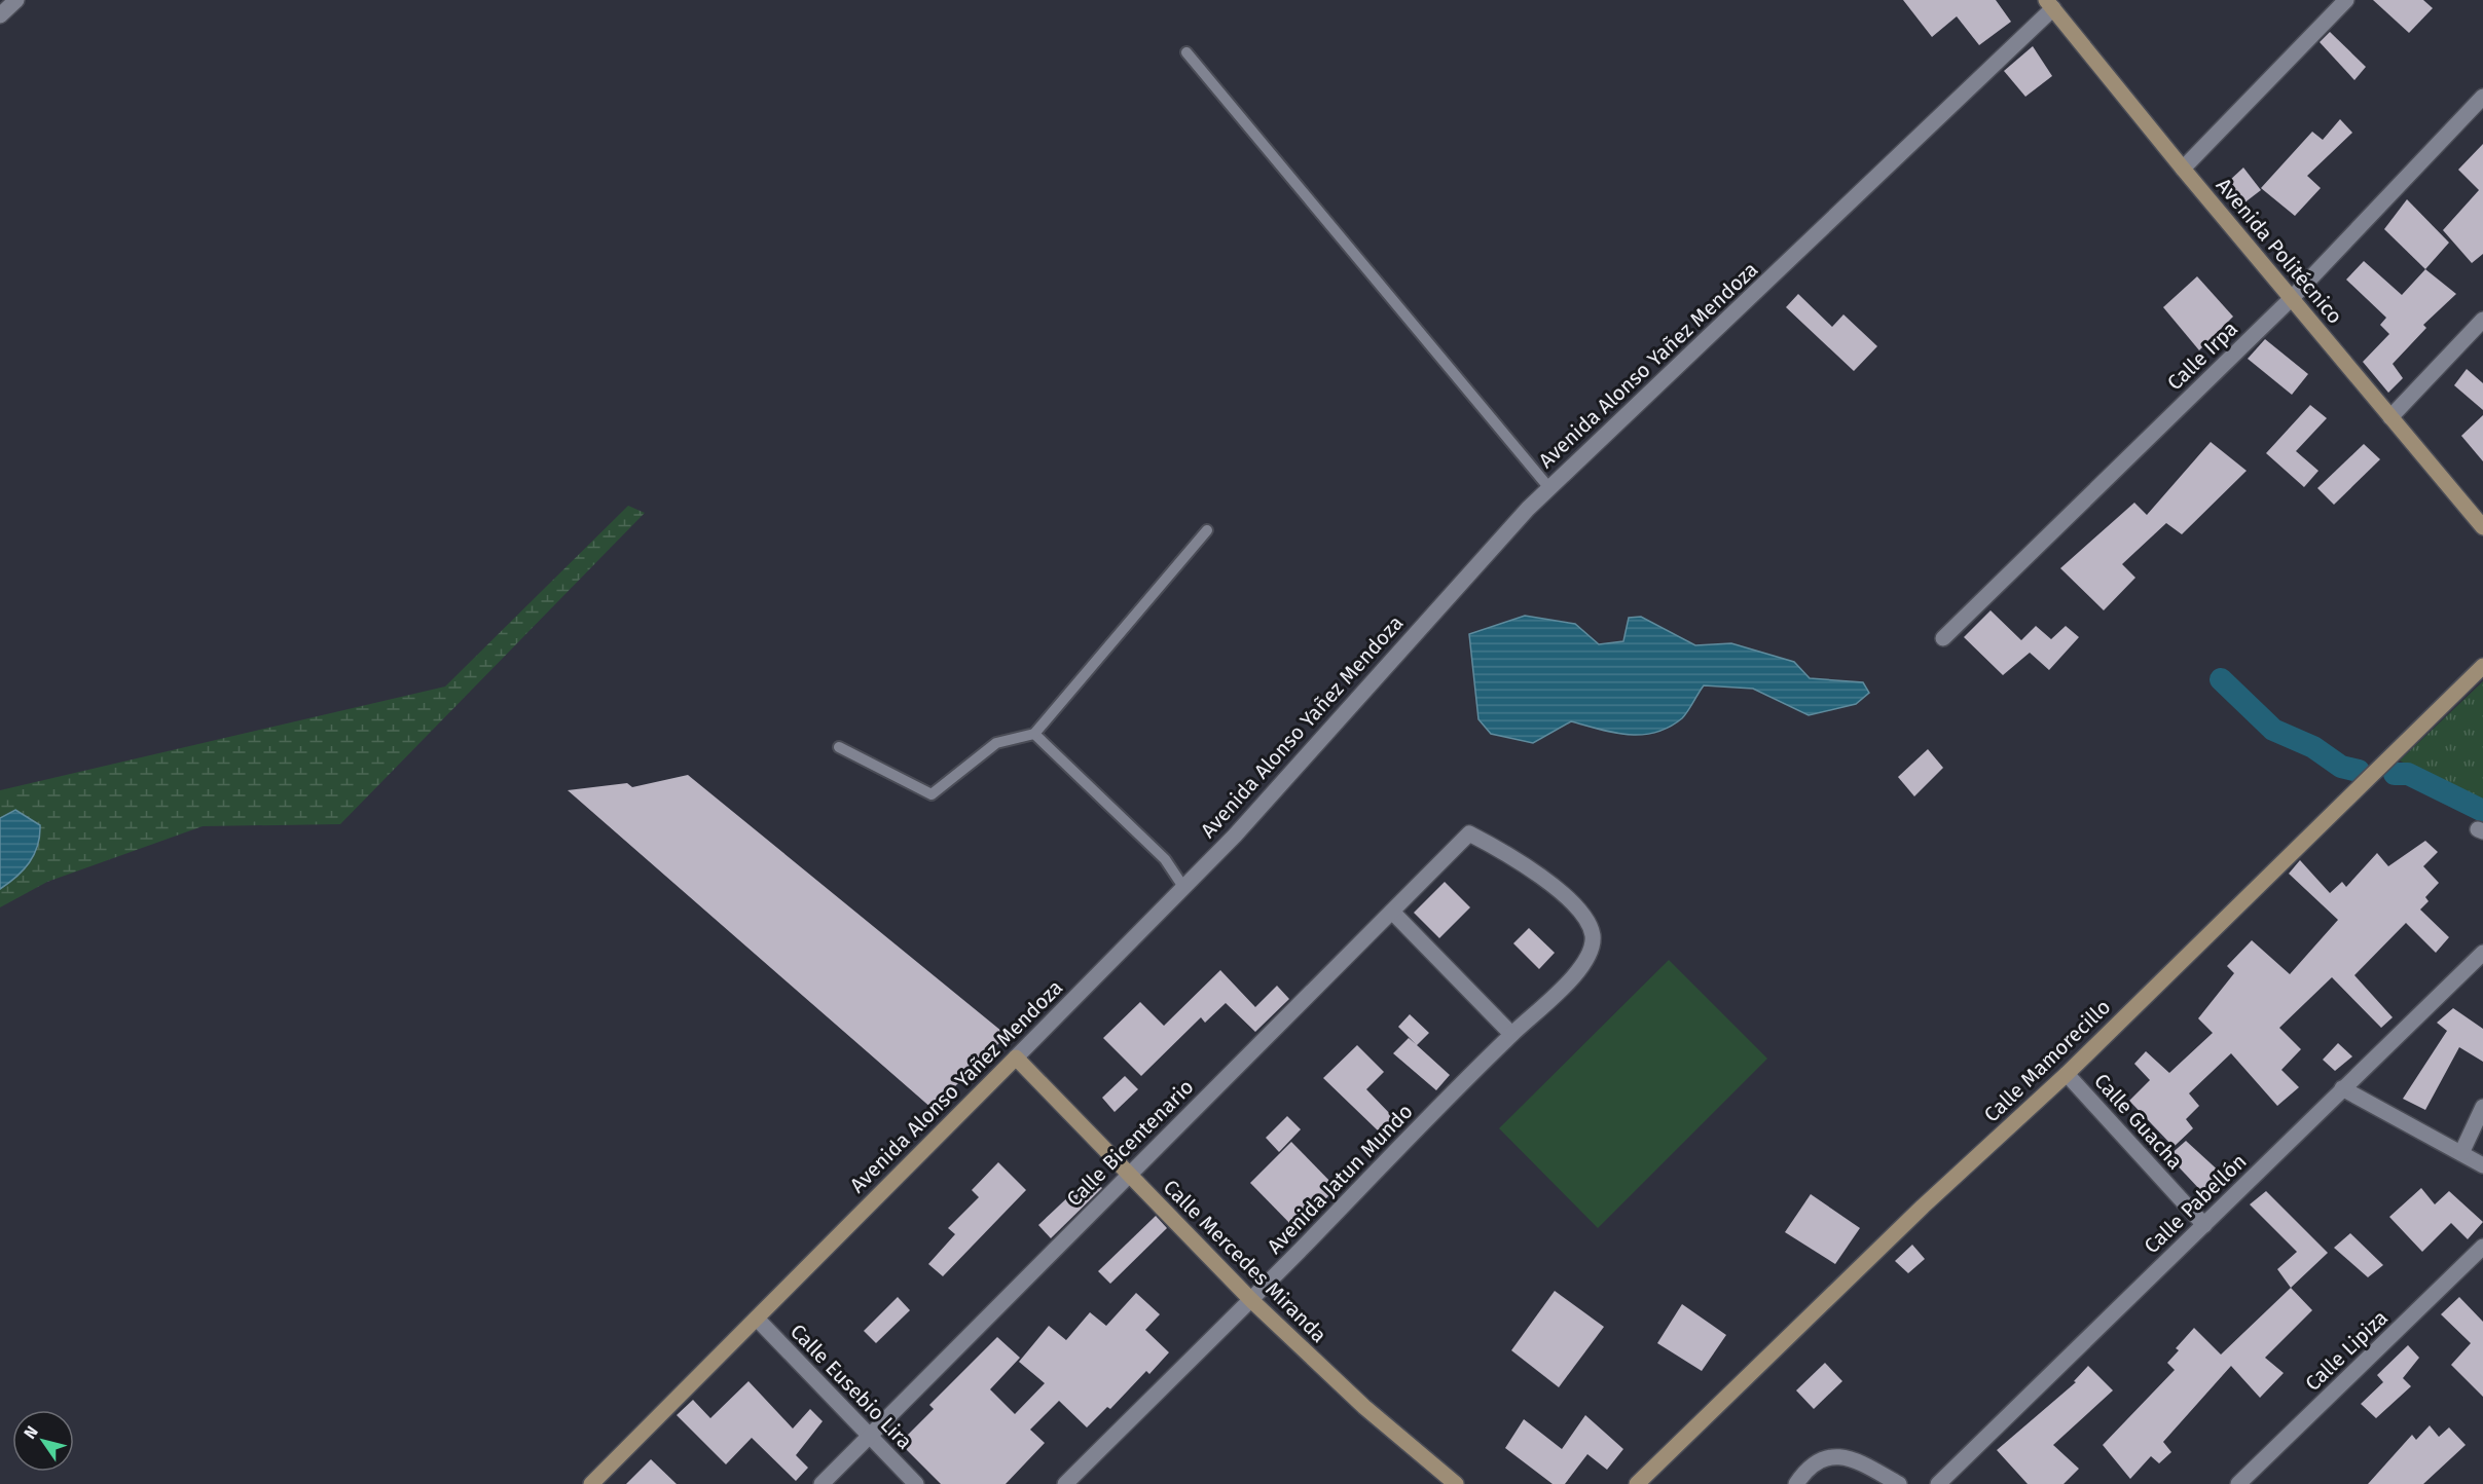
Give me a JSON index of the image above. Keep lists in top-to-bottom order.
{
  "streets": {
    "street": [
      "Avenida Politécnico",
      "Calle Irpa",
      "Avenida Alonso Yañez Mendoza",
      "Calle Mamorecillo",
      "Calle Guacha",
      "Calle Bicentenario",
      "Avenida Jatun Mundo",
      "Calle Pabellón",
      "Calle Mercedes Miranda",
      "Calle Lipiza",
      "Calle Eusebio Lira"
    ]
  },
  "crossings": [
    ["Avenida Politécnico", "Calle Irpa"],
    ["Avenida Politécnico", "Avenida Alonso Yañez Mendoza"],
    ["Avenida Alonso Yañez Mendoza", "Calle Mercedes Miranda"],
    ["Avenida Alonso Yañez Mendoza", "Calle Eusebio Lira"],
    ["Calle Mamorecillo", "Calle Guacha"],
    ["Calle Guacha", "Calle Pabellón"],
    ["Calle Bicentenario", "Avenida Jatun Mundo"],
    ["Calle Bicentenario", "Calle Mercedes Miranda"],
    ["Calle Bicentenario", "Calle Eusebio Lira"],
    ["Avenida Jatun Mundo", "Calle Mercedes Miranda"]
  ],
  "north": "top left"
}
